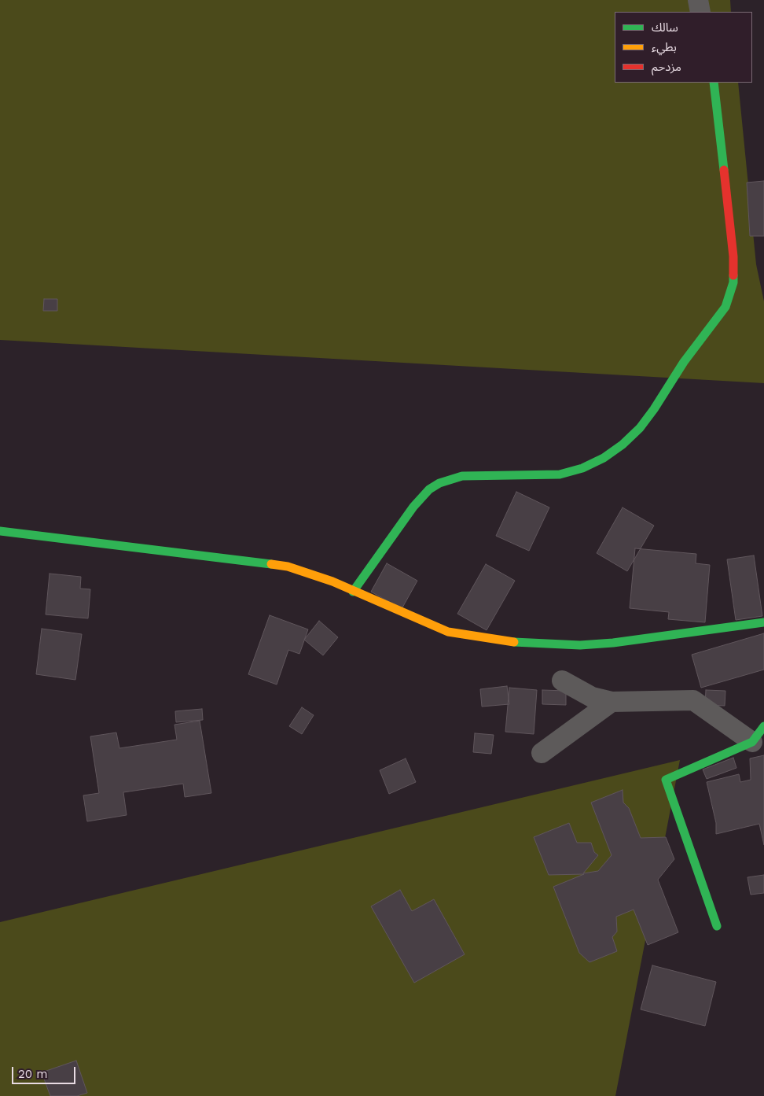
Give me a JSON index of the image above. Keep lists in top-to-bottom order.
{
  "legend": ["سالك", "بطيء", "مزدحم"],
  "scale_bar": "20 m"
}
